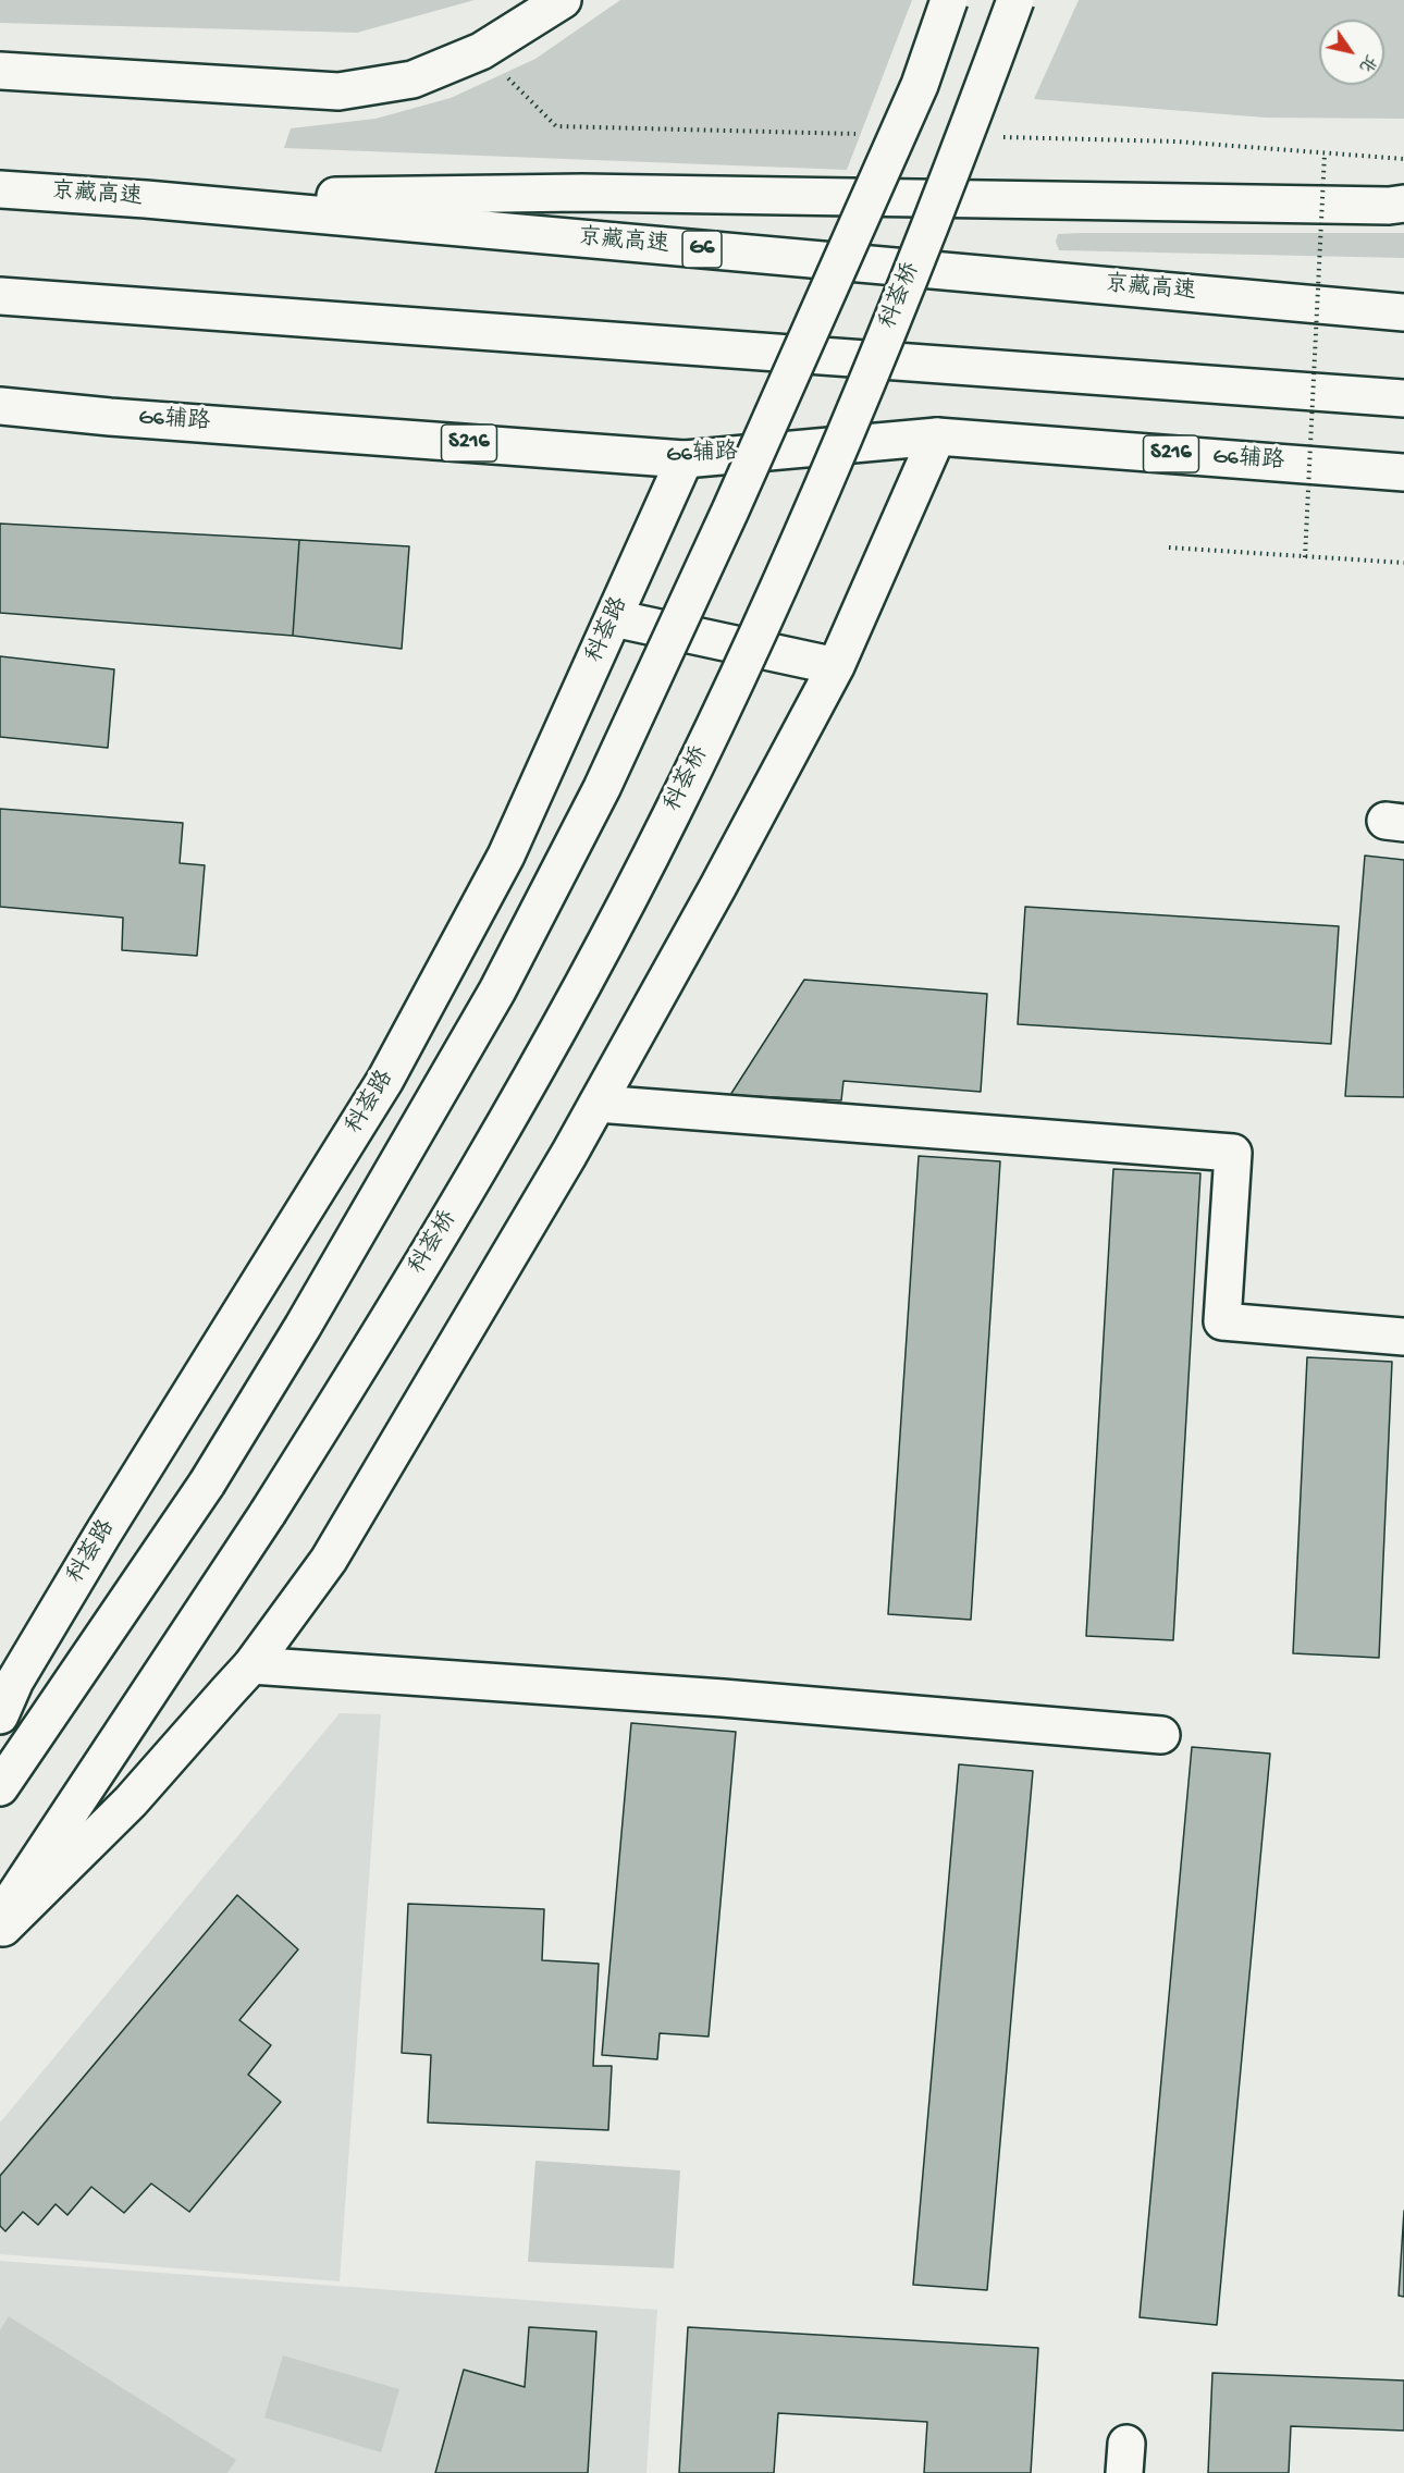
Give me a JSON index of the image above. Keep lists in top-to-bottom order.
{
  "streets": {
    "main road": [
      "京藏高速",
      "G6",
      "科荟桥",
      "G6辅路",
      "S216",
      "科荟路"
    ]
  },
  "crossings": [
    ["G6辅路", "科荟路"]
  ],
  "north": "bottom right"
}
